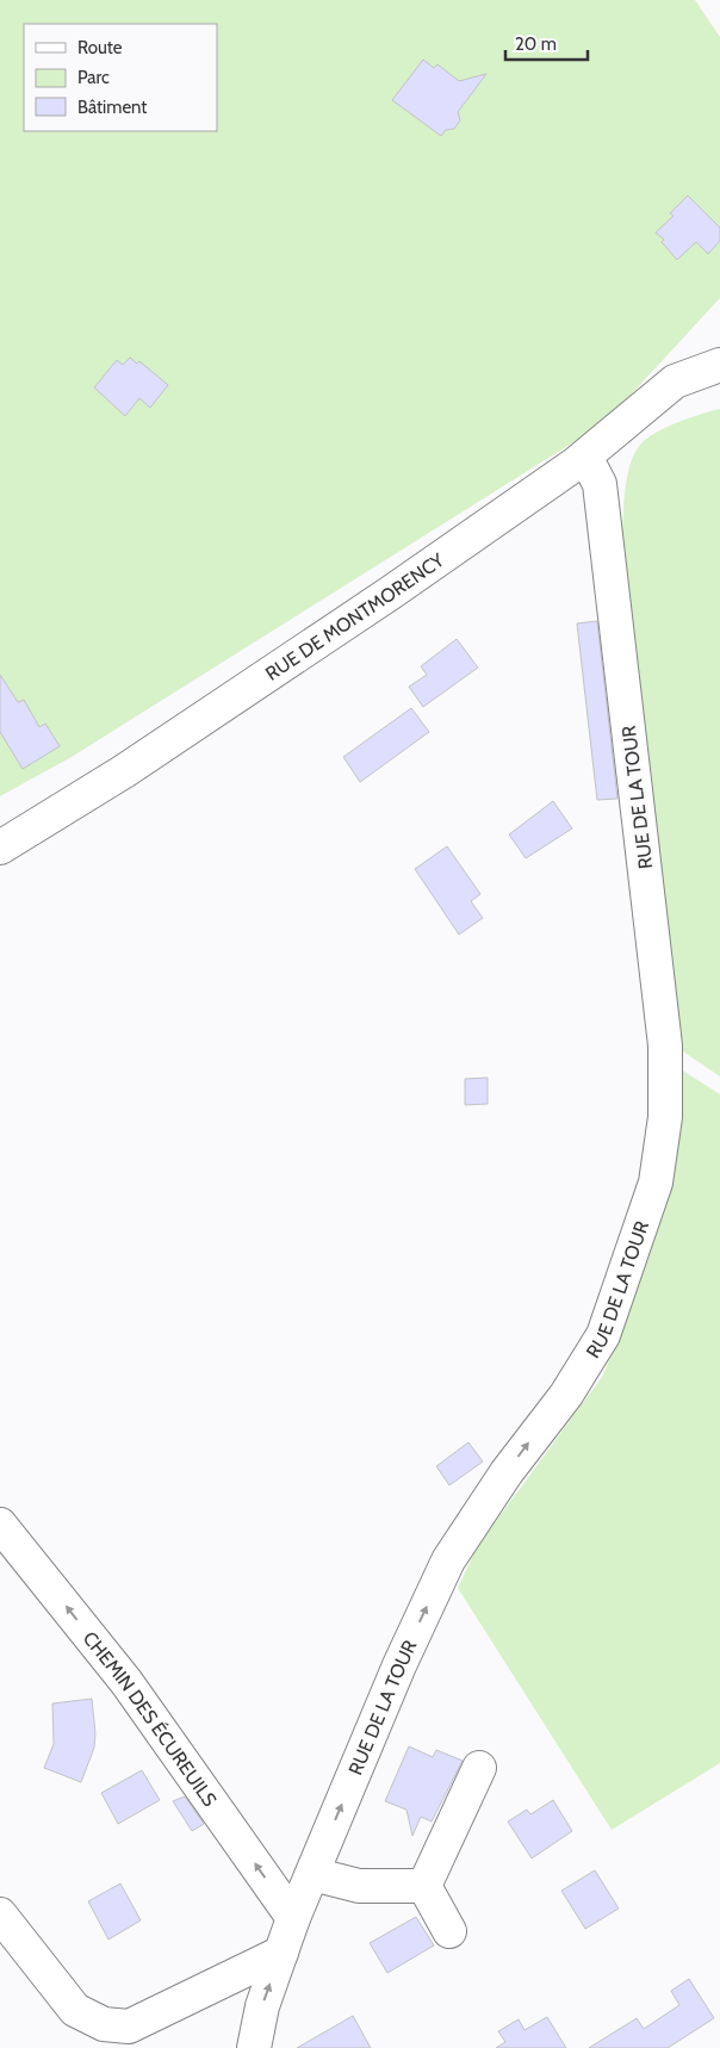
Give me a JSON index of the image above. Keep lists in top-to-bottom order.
{
  "streets": {
    "street": ["RUE DE MONTMORENCY", "RUE DE LA TOUR", "CHEMIN DES ÉCUREUILS"]
  },
  "crossings": [
    ["RUE DE MONTMORENCY", "RUE DE LA TOUR"],
    ["RUE DE LA TOUR", "CHEMIN DES ÉCUREUILS"]
  ],
  "one_way": ["RUE DE LA TOUR", "CHEMIN DES ÉCUREUILS"],
  "legend": ["Route", "Parc", "Bâtiment"],
  "scale_bar": "20 m"
}
